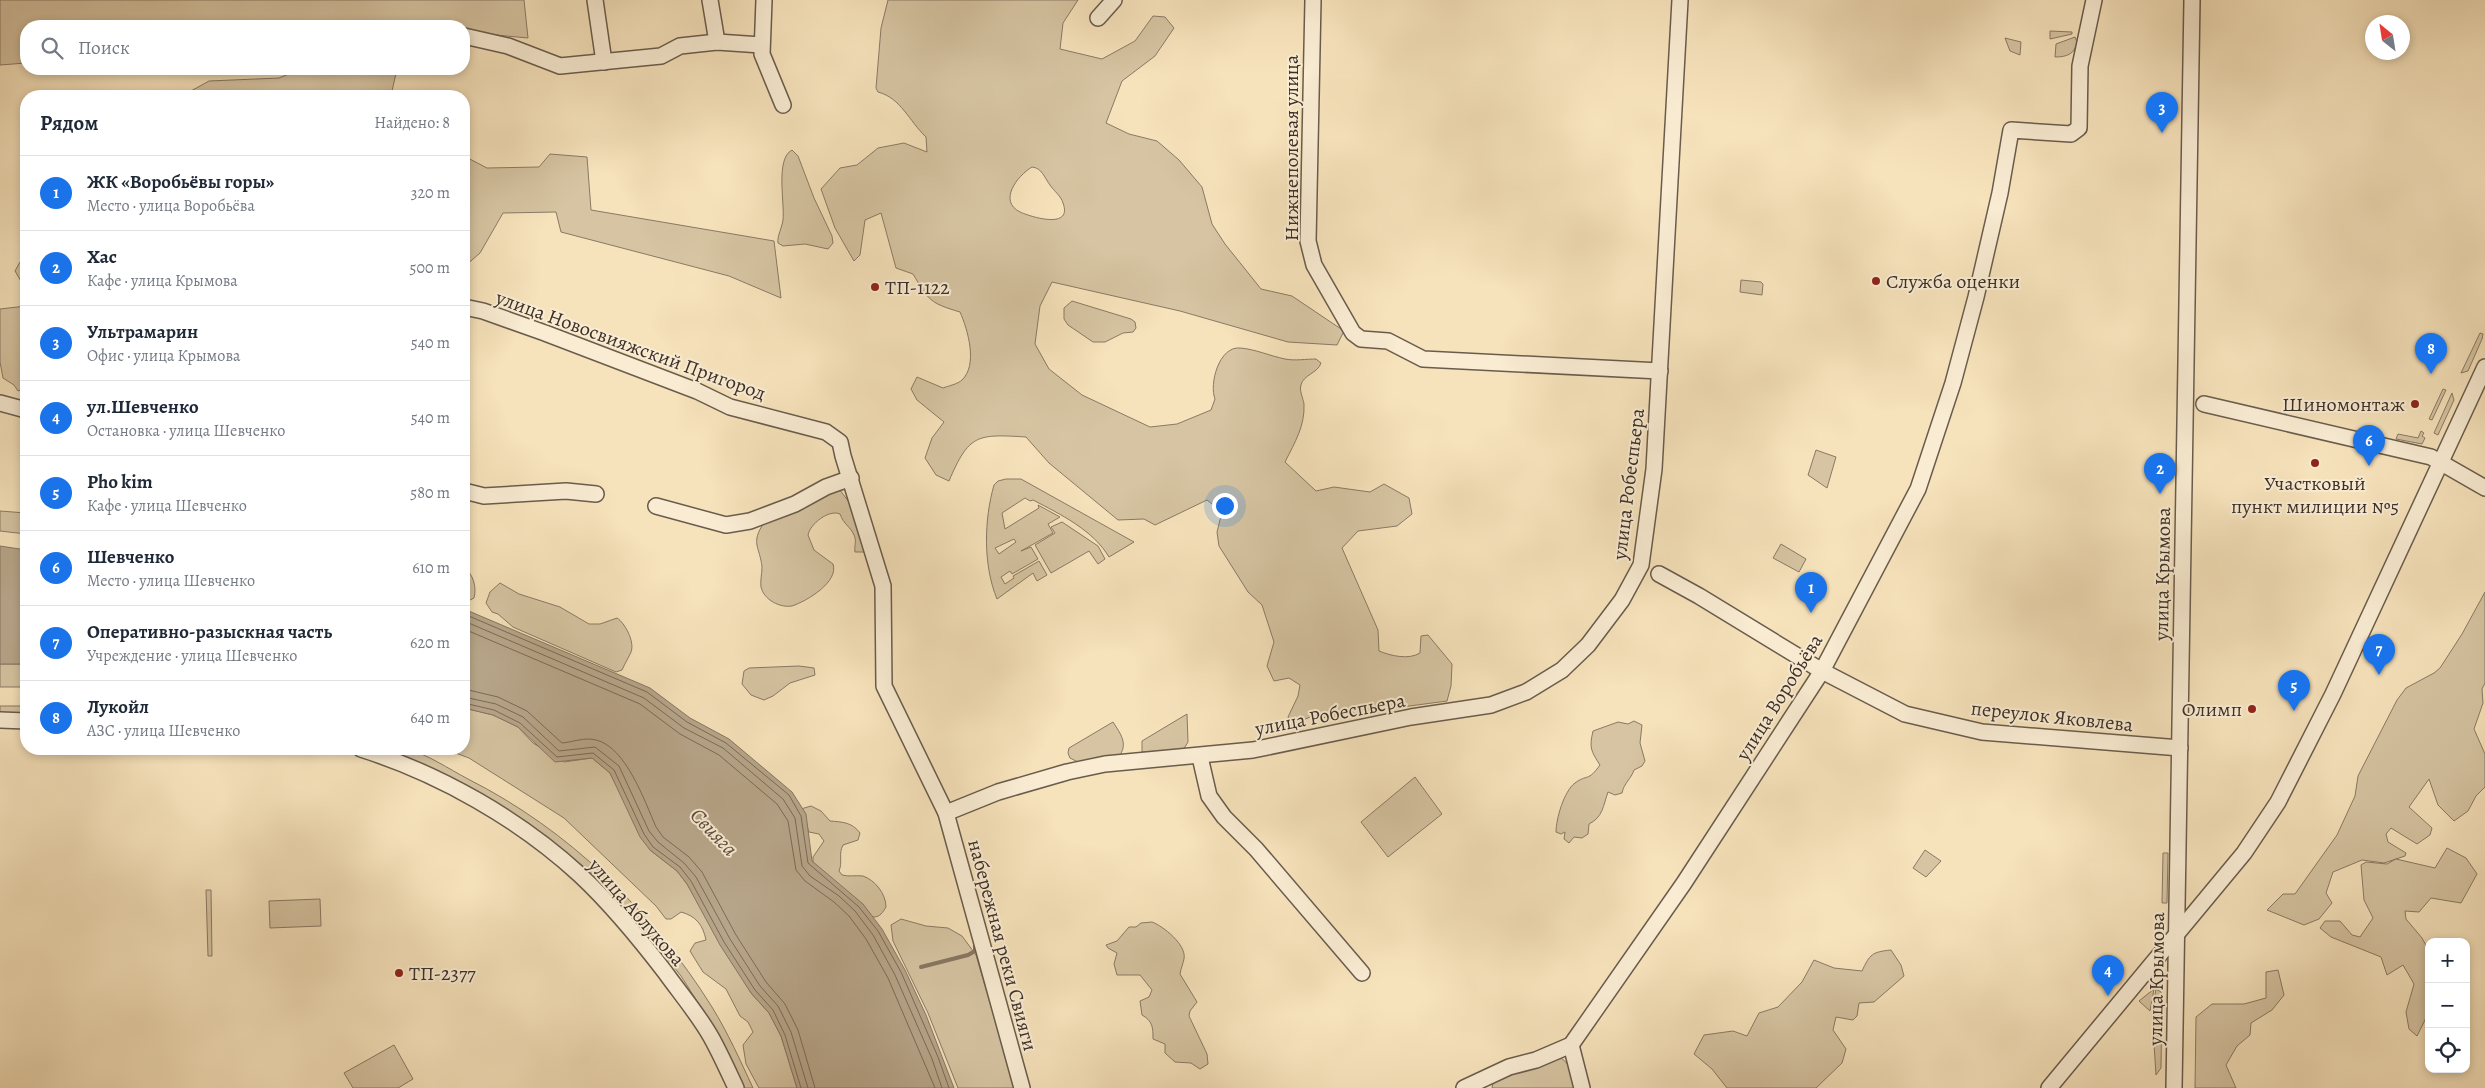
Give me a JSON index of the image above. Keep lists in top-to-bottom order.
{
  "streets": {
    "street": [
      "Нижнеполевая улица",
      "улица Новосвияжский Пригород",
      "улица Робеспьера",
      "улица Крымова",
      "улица Воробьёва",
      "переулок Яковлева",
      "улица Аблукова",
      "набережная реки Свияги"
    ]
  },
  "crossings": [
    ["Нижнеполевая улица", "улица Робеспьера"],
    ["улица Новосвияжский Пригород", "набережная реки Свияги"],
    ["улица Робеспьера", "набережная реки Свияги"],
    ["улица Крымова", "переулок Яковлева"],
    ["улица Воробьёва", "переулок Яковлева"]
  ],
  "water": ["Свияга"],
  "places": [
    "Служба оценки",
    "ТП-1122",
    "Шиномонтаж",
    "Участковый пункт милиции №5",
    "Олимп",
    "ТП-2377"
  ],
  "north": "top left",
  "page": {
    "search": "Поиск",
    "heading": ["Рядом", "Найдено: 8"],
    "pins": [
      "3",
      "8",
      "6",
      "2",
      "1",
      "7",
      "5",
      "4"
    ],
    "list": [
      {
        "mark": "1",
        "name": "ЖК «Воробьёвы горы»",
        "note": "Место · улица Воробьёва",
        "value": "320 m"
      },
      {
        "mark": "2",
        "name": "Хас",
        "note": "Кафе · улица Крымова",
        "value": "500 m"
      },
      {
        "mark": "3",
        "name": "Ультрамарин",
        "note": "Офис · улица Крымова",
        "value": "540 m"
      },
      {
        "mark": "4",
        "name": "ул.Шевченко",
        "note": "Остановка · улица Шевченко",
        "value": "540 m"
      },
      {
        "mark": "5",
        "name": "Pho kim",
        "note": "Кафе · улица Шевченко",
        "value": "580 m"
      },
      {
        "mark": "6",
        "name": "Шевченко",
        "note": "Место · улица Шевченко",
        "value": "610 m"
      },
      {
        "mark": "7",
        "name": "Оперативно-разыскная часть",
        "note": "Учреждение · улица Шевченко",
        "value": "620 m"
      },
      {
        "mark": "8",
        "name": "Лукойл",
        "note": "АЗС · улица Шевченко",
        "value": "640 m"
      }
    ],
    "map_buttons": ["+", "−"]
  }
}
